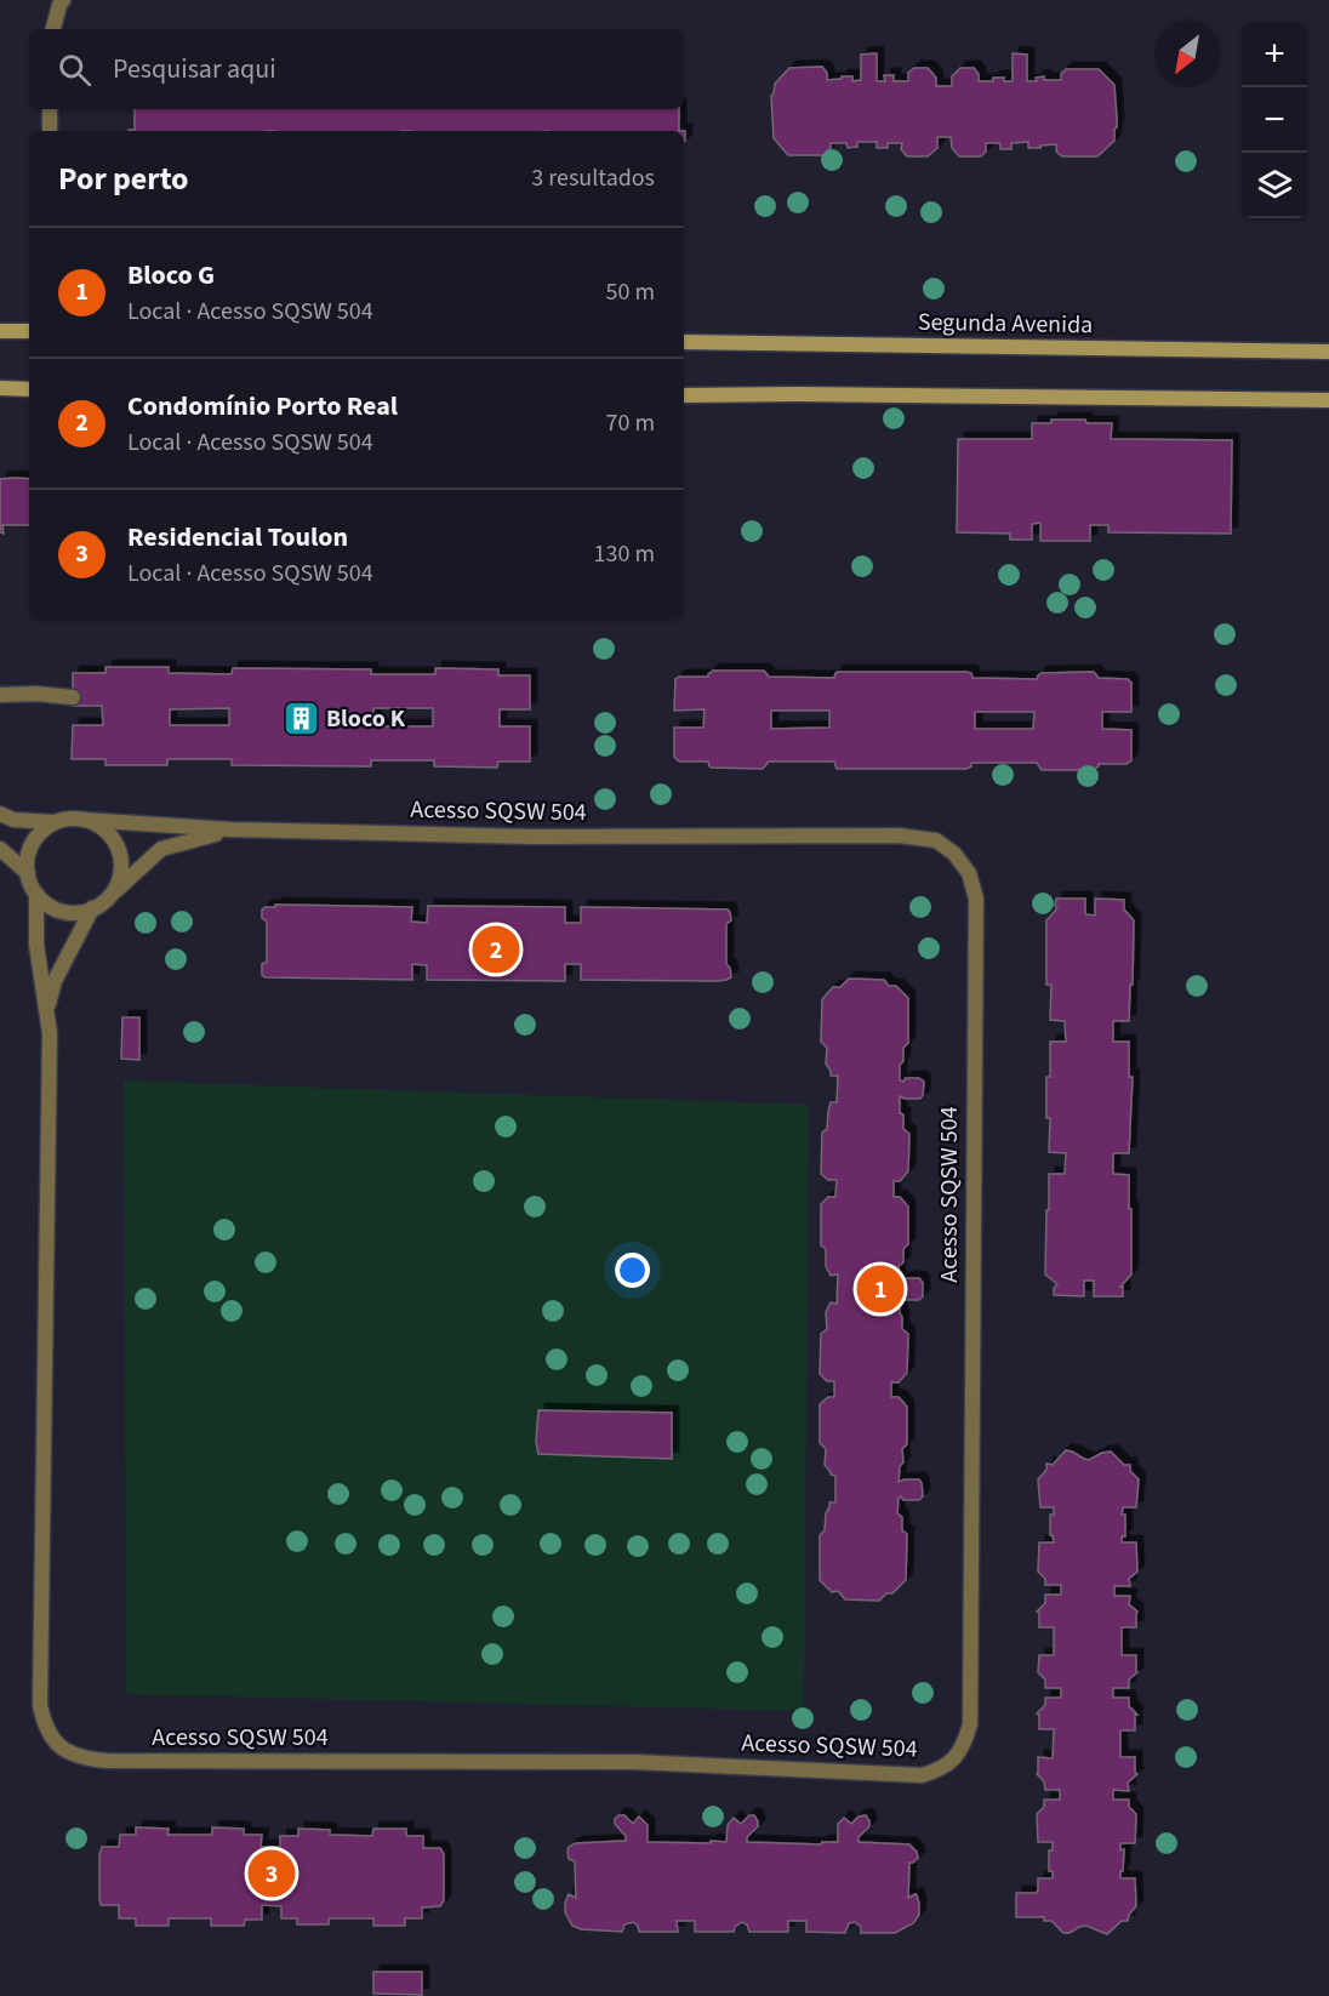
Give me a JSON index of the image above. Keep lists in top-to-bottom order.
{
  "streets": {
    "street": ["Segunda Avenida", "Acesso SQSW 504"]
  },
  "places": {
    "building": ["Bloco K"]
  },
  "north": "bottom left",
  "page": {
    "map_buttons": ["+", "−"],
    "search": "Pesquisar aqui",
    "heading": ["Por perto", "3 resultados"],
    "list": [
      {
        "mark": "1",
        "name": "Bloco G",
        "note": "Local · Acesso SQSW 504",
        "value": "50 m"
      },
      {
        "mark": "2",
        "name": "Condomínio Porto Real",
        "note": "Local · Acesso SQSW 504",
        "value": "70 m"
      },
      {
        "mark": "3",
        "name": "Residencial Toulon",
        "note": "Local · Acesso SQSW 504",
        "value": "130 m"
      }
    ],
    "pins": ["2", "1", "3"]
  }
}
